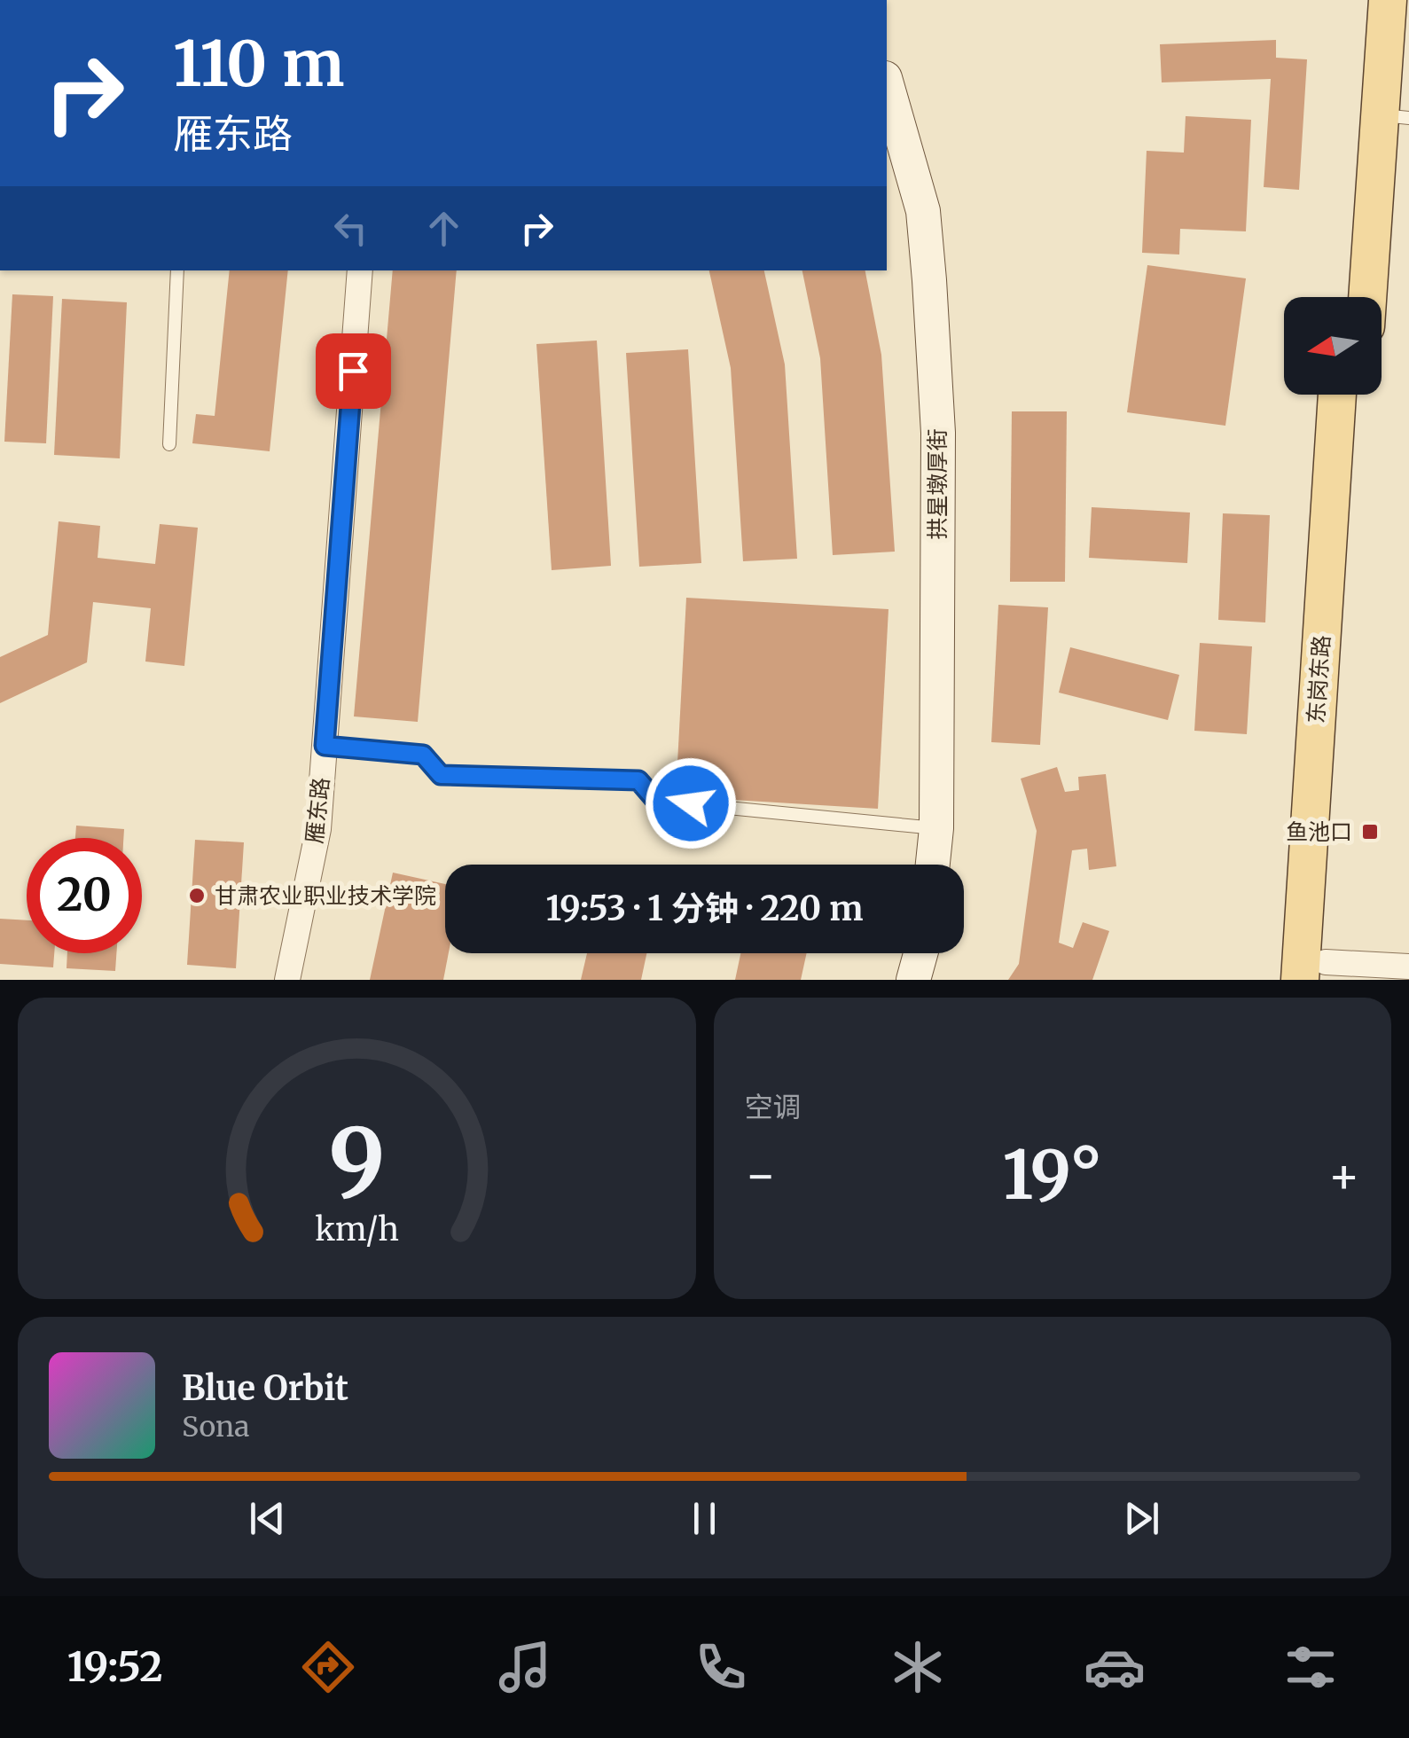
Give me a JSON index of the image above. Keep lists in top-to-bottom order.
{
  "streets": {
    "main road": ["东岗东路"],
    "street": ["拱星墩厚街", "雁东路"]
  },
  "places": {
    "transit": ["鱼池口"],
    "other": ["甘肃农业职业技术学院"]
  },
  "north": "left",
  "page": {
    "turn": ["110 m", "雁东路"],
    "limit": "20",
    "trip": "19:53 · 1 分钟 · 220 m",
    "tile": "空调",
    "heat": ["−", "19°", "+"],
    "song": ["Blue Orbit", "Sona"],
    "tabs": "19:52",
    "gauge": ["9", "km/h"]
  }
}
